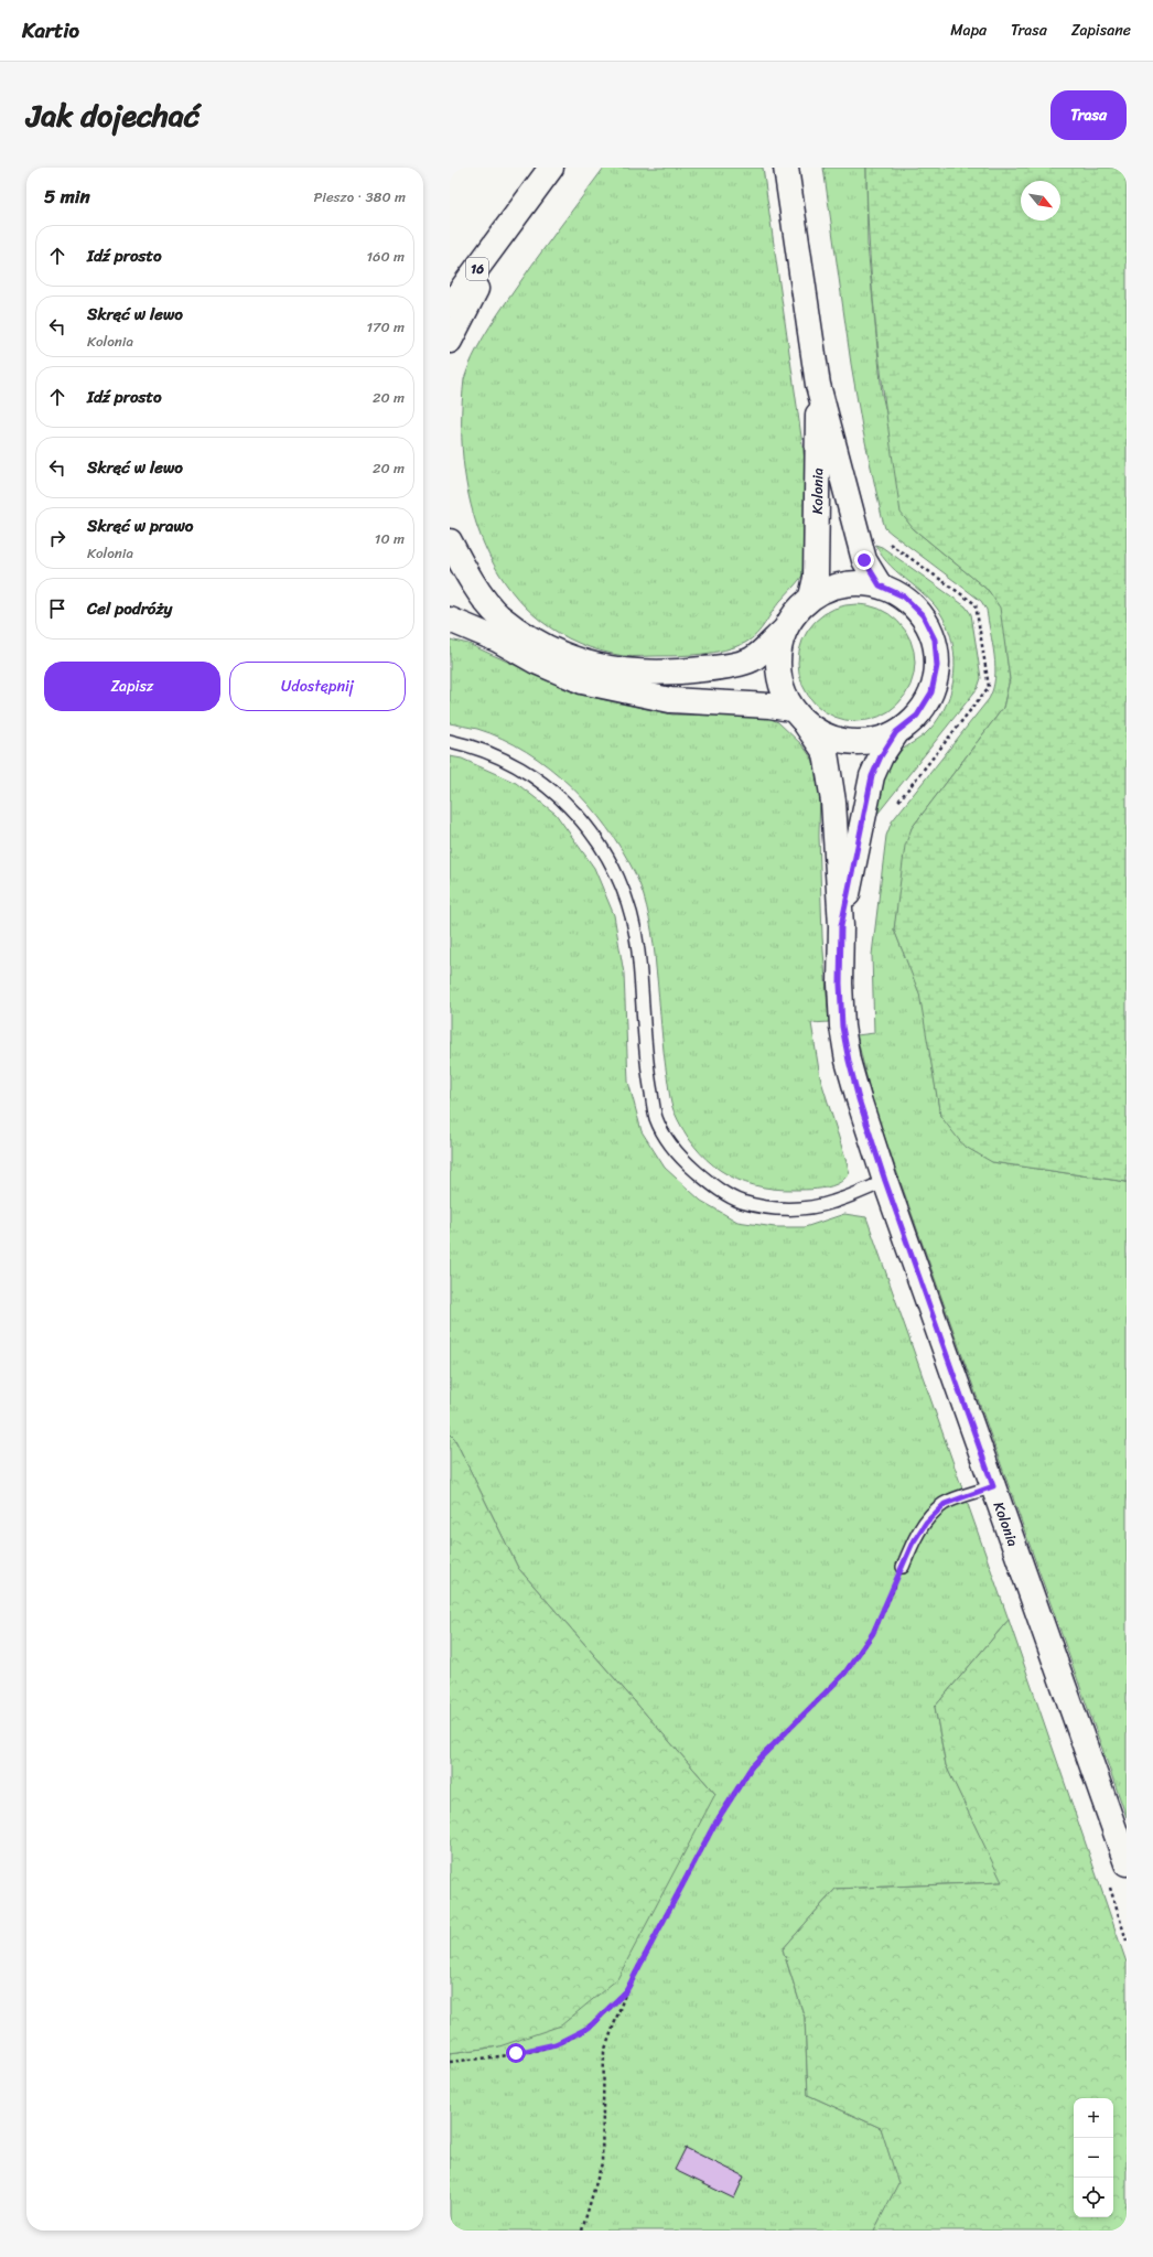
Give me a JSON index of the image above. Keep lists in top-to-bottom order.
{
  "streets": {
    "main road": ["16", "Kolonia"]
  },
  "north": "bottom right",
  "page": {
    "header": "Kartio",
    "nav": ["Mapa", "Trasa", "Zapisane"],
    "title": "Jak dojechać",
    "buttons": [
      "Trasa",
      ["Zapisz", "Udostępnij"]
    ],
    "heading": ["5 min", "Pieszo · 380 m"],
    "list": [
      ["Idź prosto", "160 m"],
      ["Skręć w lewo", "Kolonia", "170 m"],
      ["Idź prosto", "20 m"],
      ["Skręć w lewo", "20 m"],
      ["Skręć w prawo", "Kolonia", "10 m"],
      "Cel podróży"
    ],
    "map_buttons": ["+", "−"]
  }
}
